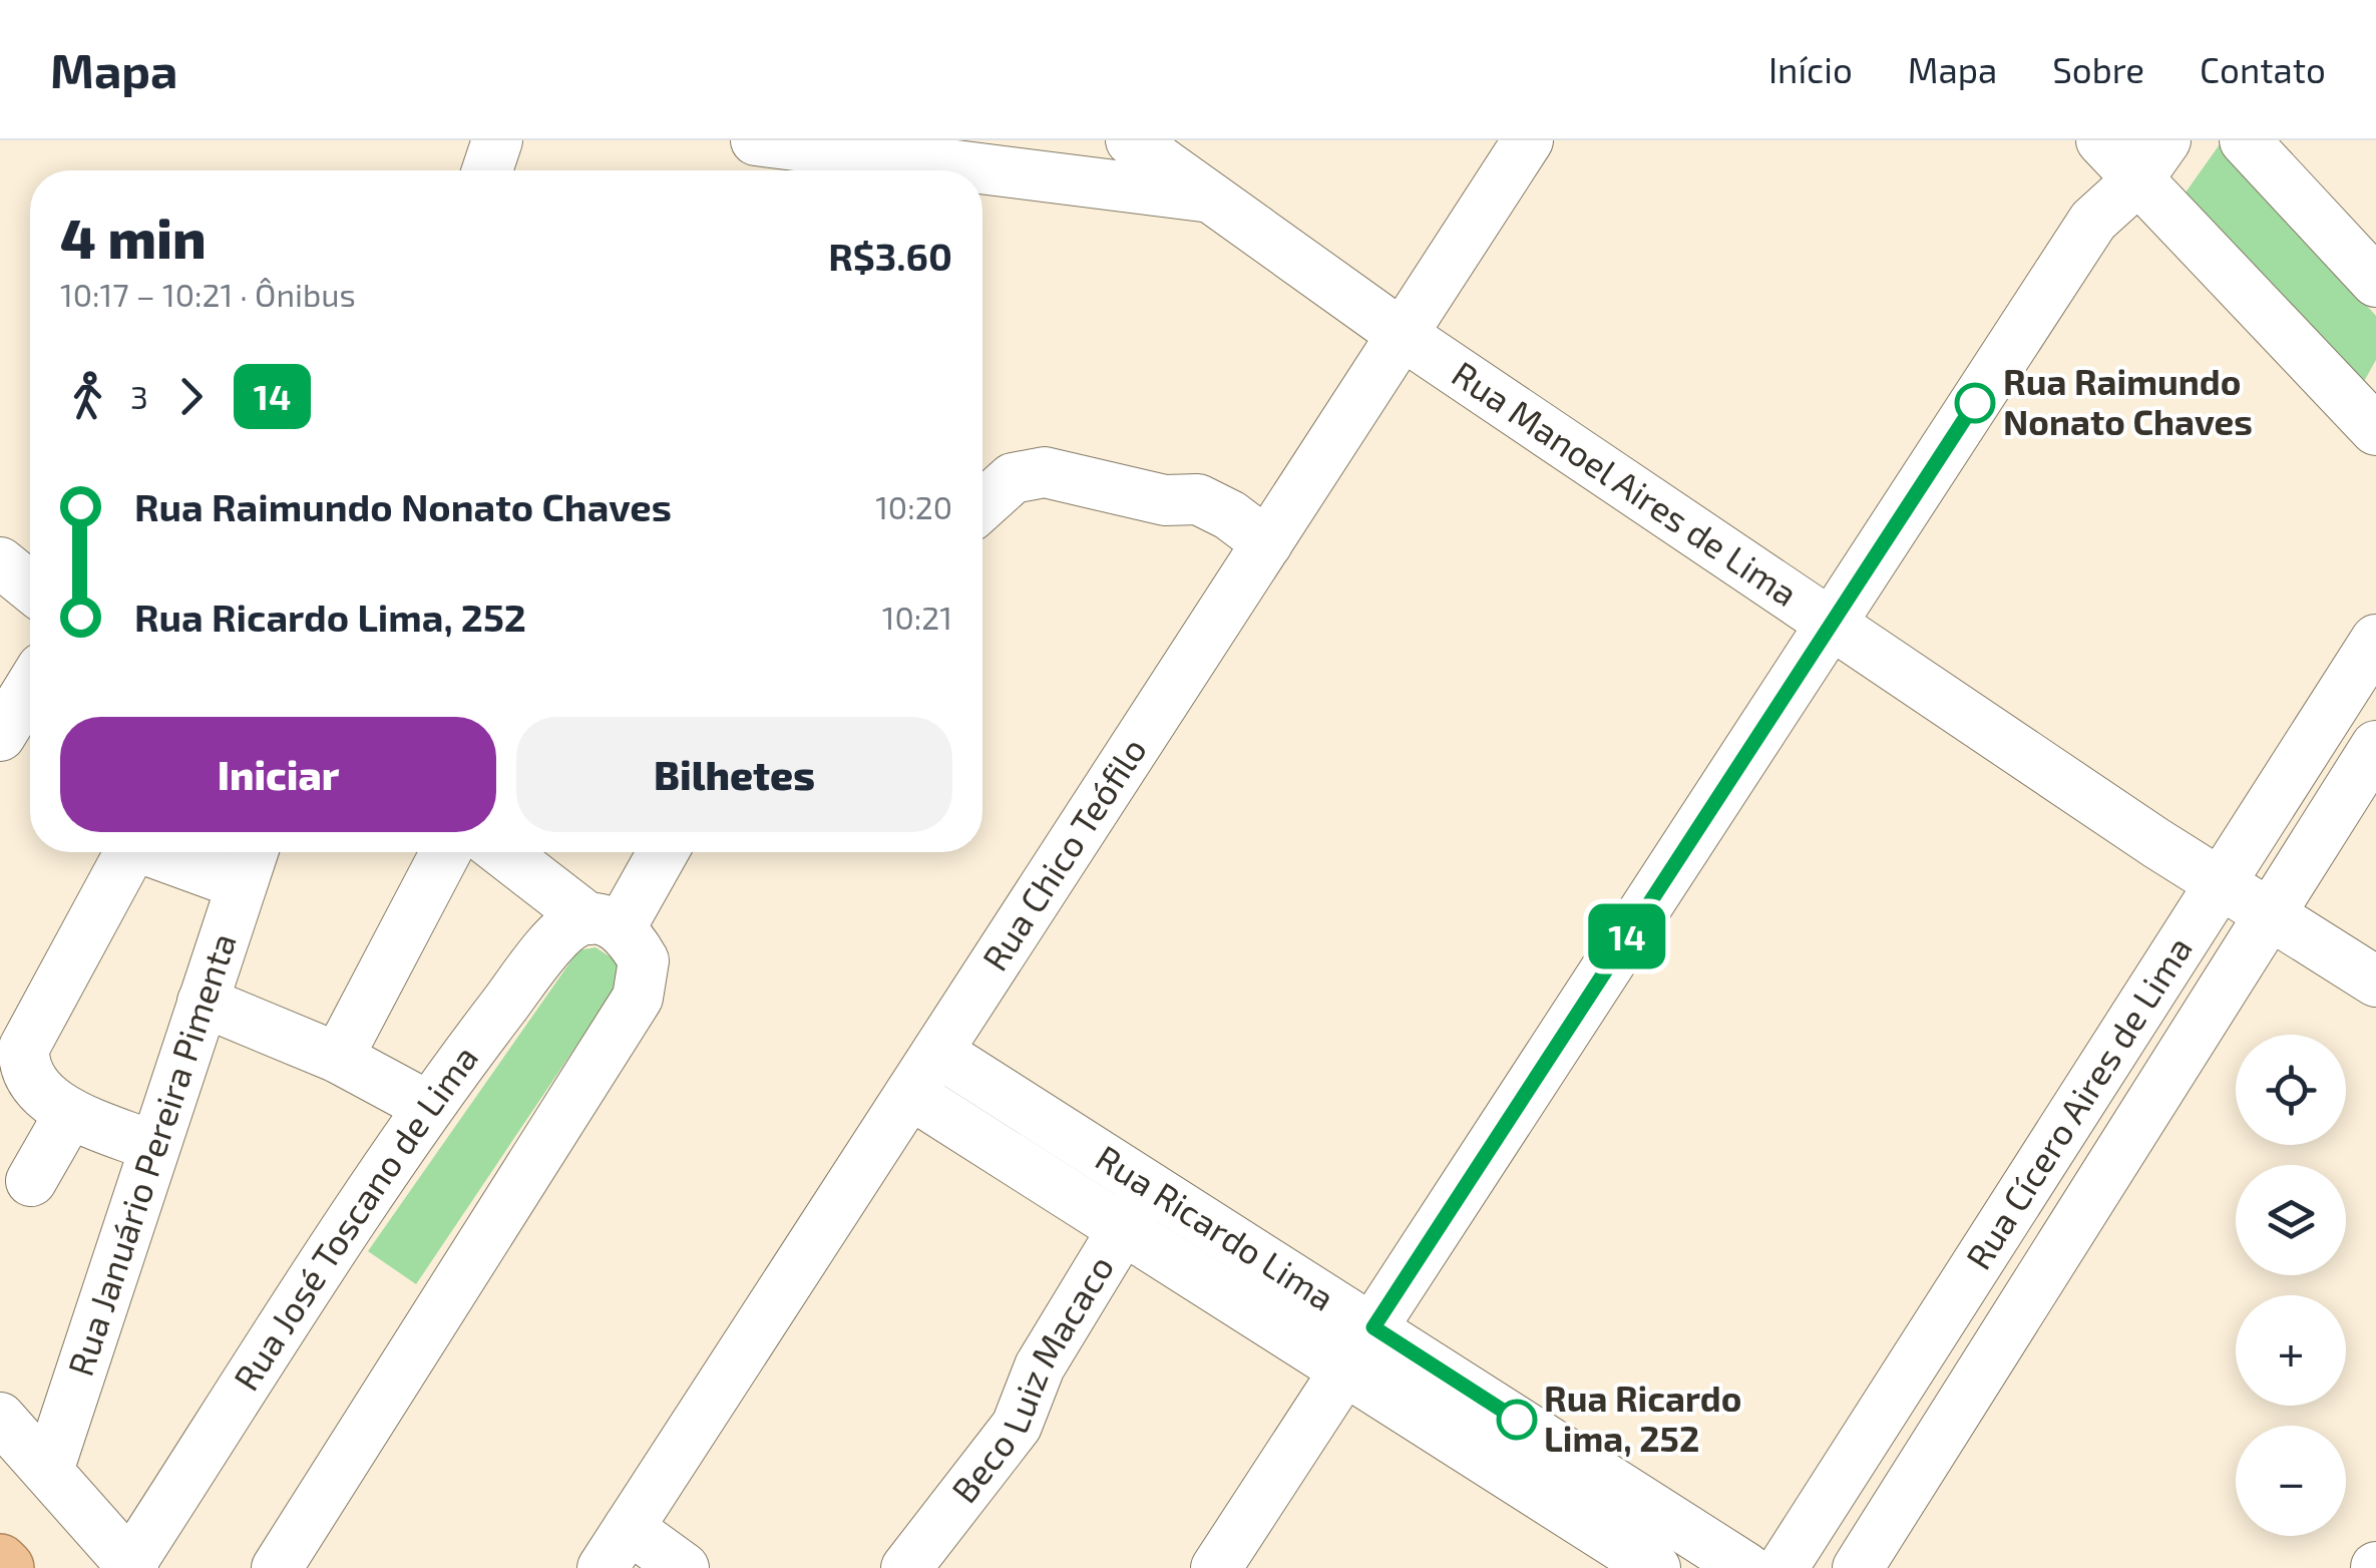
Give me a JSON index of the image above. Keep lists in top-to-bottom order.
{
  "streets": {
    "street": [
      "Rua Manoel Aires de Lima",
      "Rua Chico Teófilo",
      "Rua Cícero Aires de Lima",
      "Rua Januário Pereira Pimenta",
      "Rua José Toscano de Lima",
      "Rua Ricardo Lima",
      "Beco Luiz Macaco"
    ]
  },
  "crossings": [
    ["Rua Manoel Aires de Lima", "Rua Chico Teófilo"],
    ["Rua Manoel Aires de Lima", "Rua Cícero Aires de Lima"],
    ["Rua Chico Teófilo", "Rua Ricardo Lima"],
    ["Rua Ricardo Lima", "Beco Luiz Macaco"]
  ],
  "places": ["Rua Raimundo Nonato Chaves", "Rua Ricardo Lima, 252"],
  "lines": ["bus line 14"],
  "page": {
    "header": "Mapa",
    "nav": [
      "Início",
      "Mapa",
      "Sobre",
      "Contato"
    ],
    "on_map": "14",
    "heading": ["4 min", "10:17 – 10:21 · Ônibus", "R$3.60"],
    "legs": ["3", "14"],
    "list": [
      {
        "name": "Rua Raimundo Nonato Chaves",
        "value": "10:20"
      },
      {
        "name": "Rua Ricardo Lima, 252",
        "value": "10:21"
      }
    ],
    "buttons": ["Iniciar", "Bilhetes"],
    "map_buttons": ["+", "−"]
  }
}
